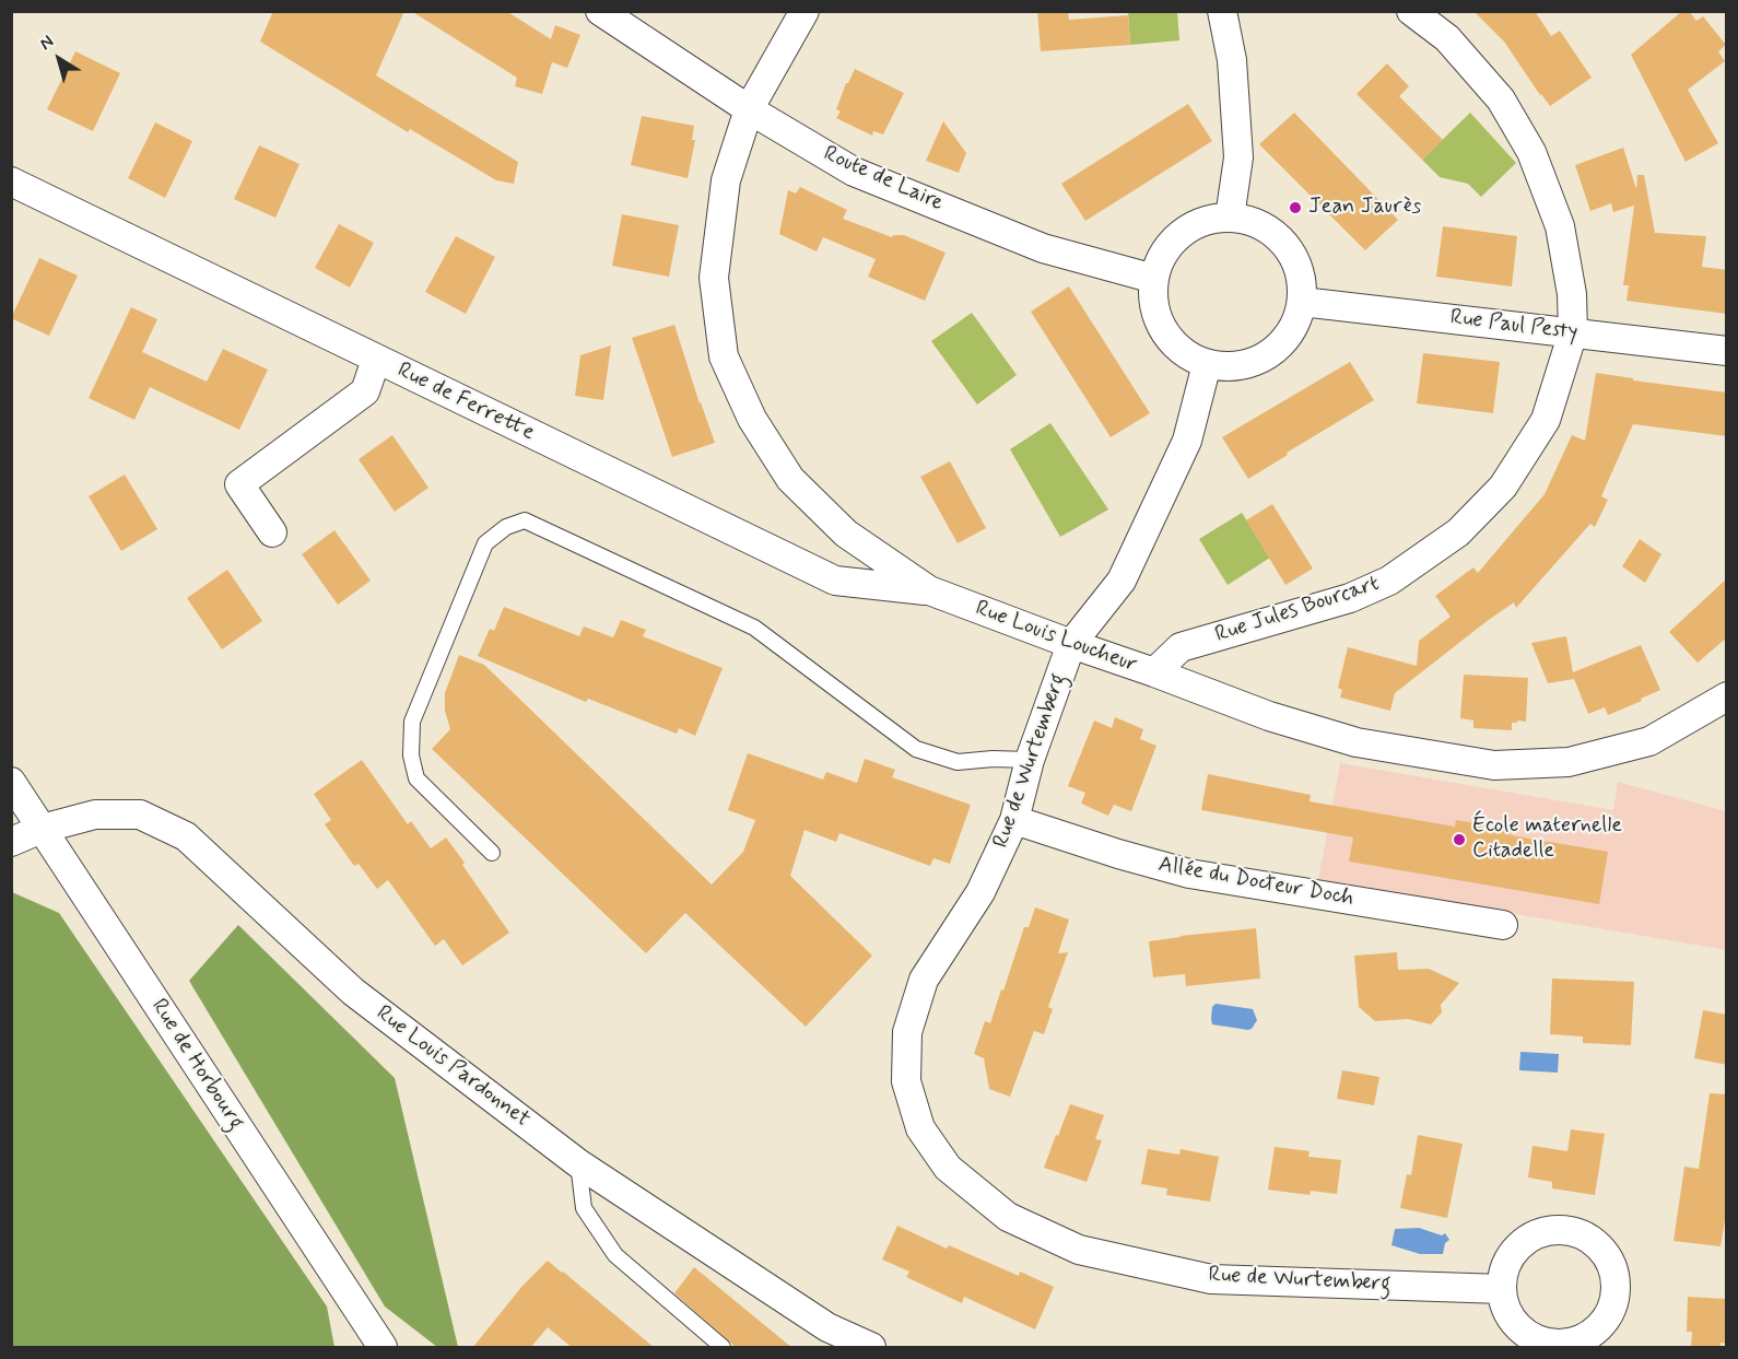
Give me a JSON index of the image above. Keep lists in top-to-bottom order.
{
  "streets": {
    "street": [
      "Route de Laire",
      "Rue Paul Pesty",
      "Rue de Ferrette",
      "Rue Jules Bourcart",
      "Rue Louis Loucheur",
      "Rue de Wurtemberg",
      "Allée du Docteur Doch",
      "Rue de Horbourg",
      "Rue Louis Pardonnet"
    ]
  },
  "crossings": [
    ["Route de Laire", "Rue Paul Pesty"],
    ["Route de Laire", "Rue Louis Loucheur"],
    ["Route de Laire", "Rue de Wurtemberg"],
    ["Rue Paul Pesty", "Rue Jules Bourcart"],
    ["Rue Paul Pesty", "Rue de Wurtemberg"],
    ["Rue de Ferrette", "Rue Louis Loucheur"],
    ["Rue Jules Bourcart", "Rue Louis Loucheur"],
    ["Rue Louis Loucheur", "Rue de Wurtemberg"],
    ["Rue de Wurtemberg", "Allée du Docteur Doch"],
    ["Rue de Horbourg", "Rue Louis Pardonnet"]
  ],
  "places": ["Jean Jaurès", "École maternelle Citadelle"],
  "north": "top left"
}
